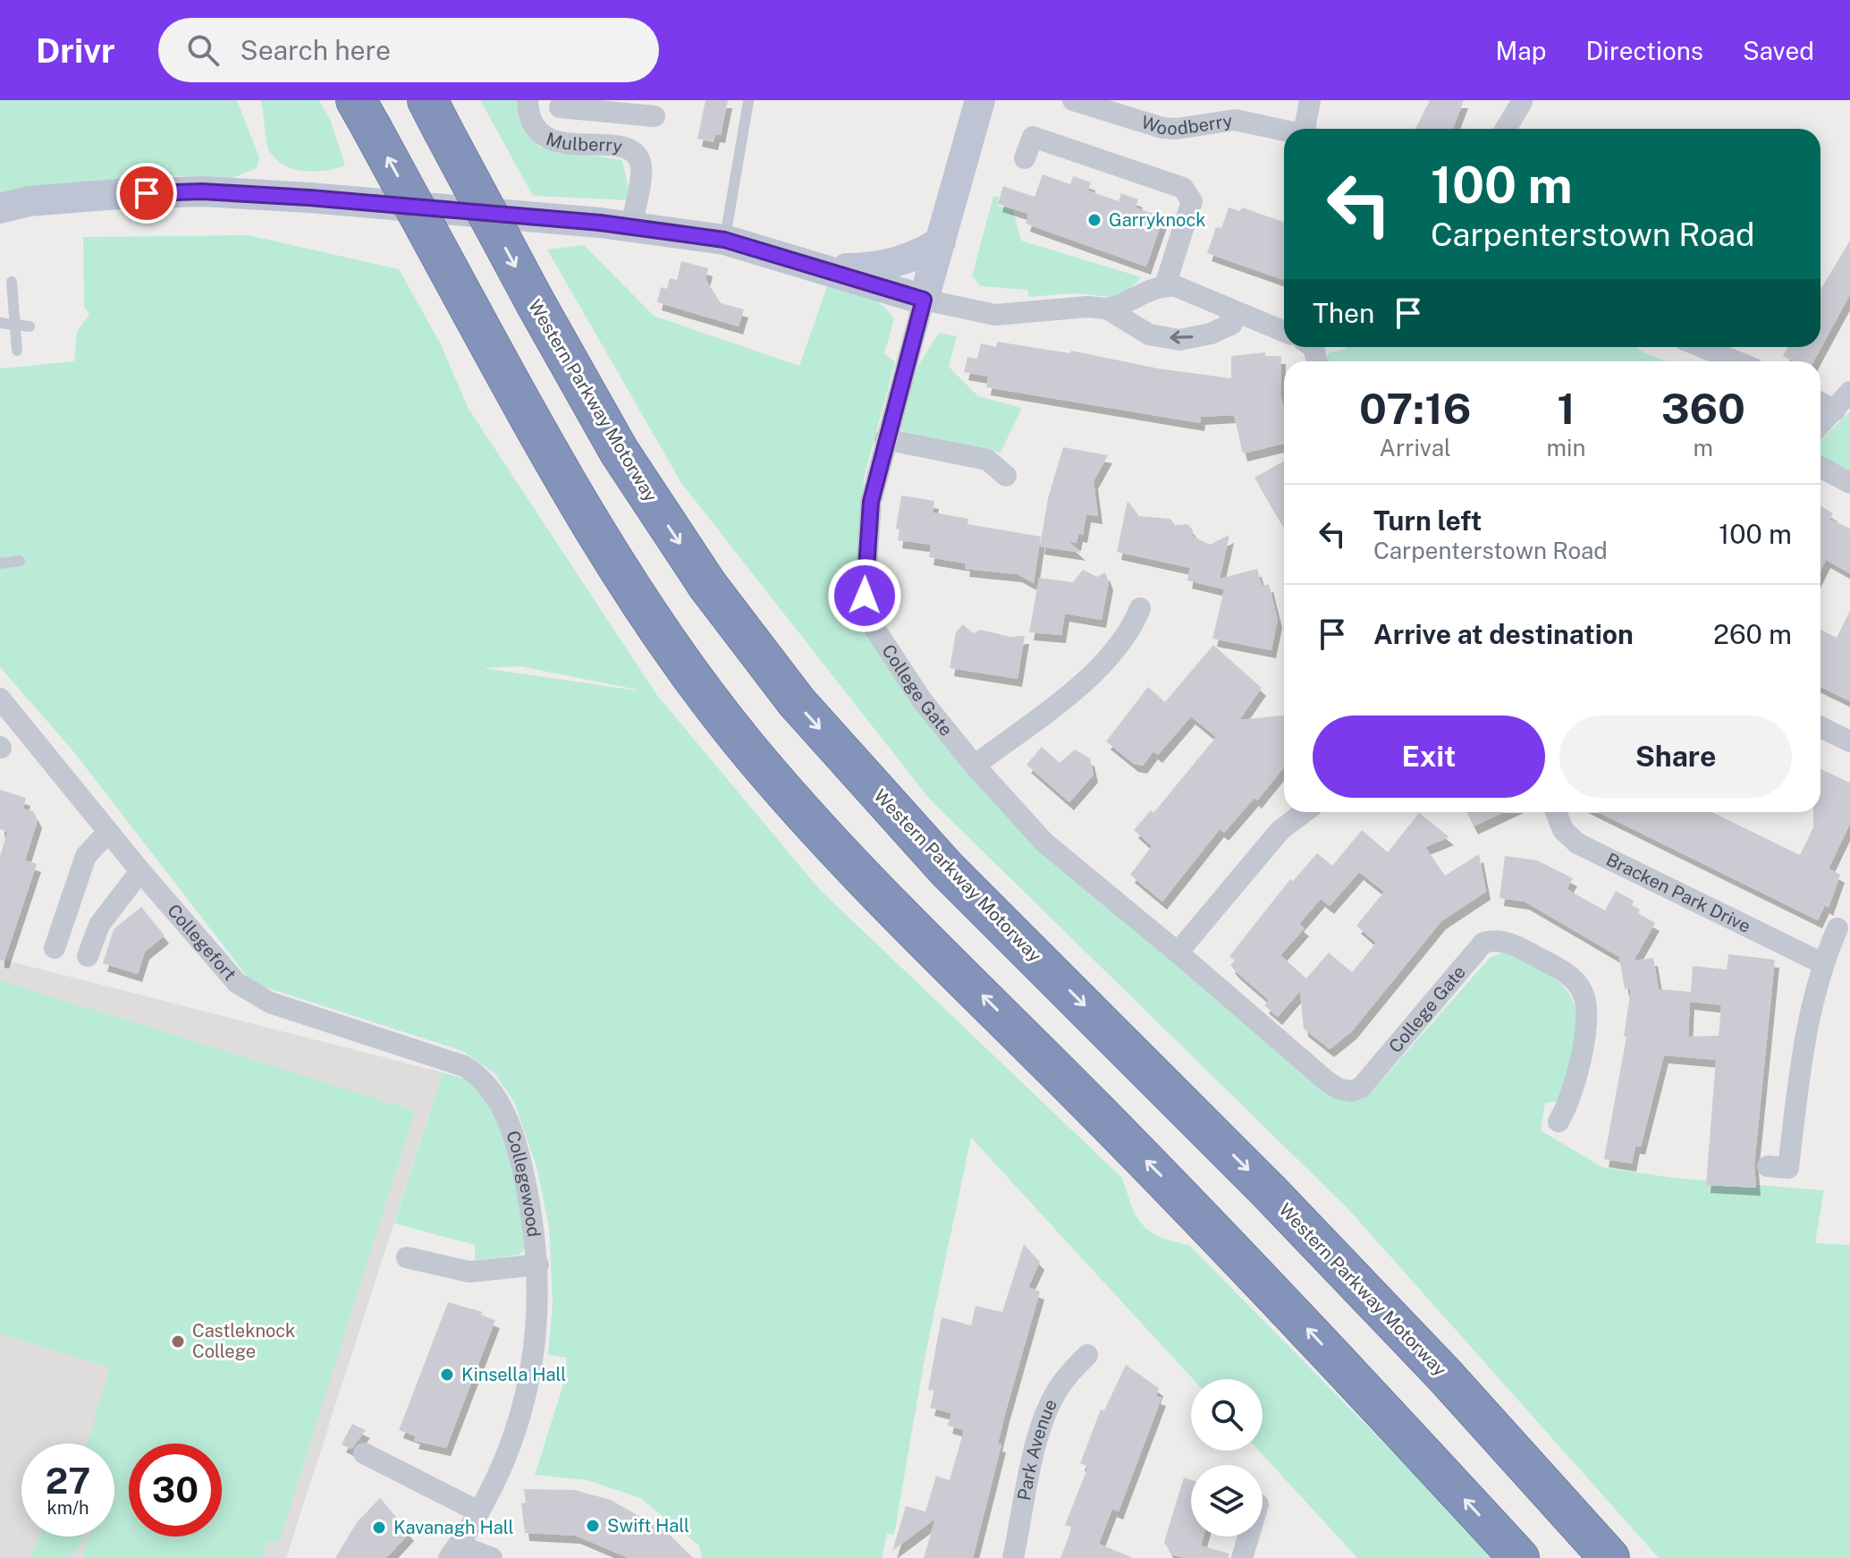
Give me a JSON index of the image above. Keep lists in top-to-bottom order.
{
  "streets": {
    "highway": ["Western Parkway Motorway"],
    "street": [
      "Woodberry",
      "Mulberry",
      "College Gate",
      "Bracken Park Drive",
      "Collegefort",
      "Collegewood",
      "Park Avenue"
    ]
  },
  "crossings": [
    ["Collegefort", "Collegewood"]
  ],
  "places": [
    "Garryknock",
    "Castleknock College",
    "Kinsella Hall",
    "Swift Hall",
    "Kavanagh Hall"
  ],
  "page": {
    "header": "Drivr",
    "search": "Search here",
    "nav": ["Map", "Directions", "Saved"],
    "turn": ["100 m", "Carpenterstown Road"],
    "then": "Then",
    "eta": [
      "07:16",
      "Arrival",
      "1",
      "min",
      "360",
      "m"
    ],
    "list": [
      {
        "name": "Turn left",
        "note": "Carpenterstown Road",
        "value": "100 m"
      },
      {
        "name": "Arrive at destination",
        "value": "260 m"
      }
    ],
    "buttons": ["Exit", "Share"],
    "speed": "27 km/h",
    "limit": "30"
  }
}
